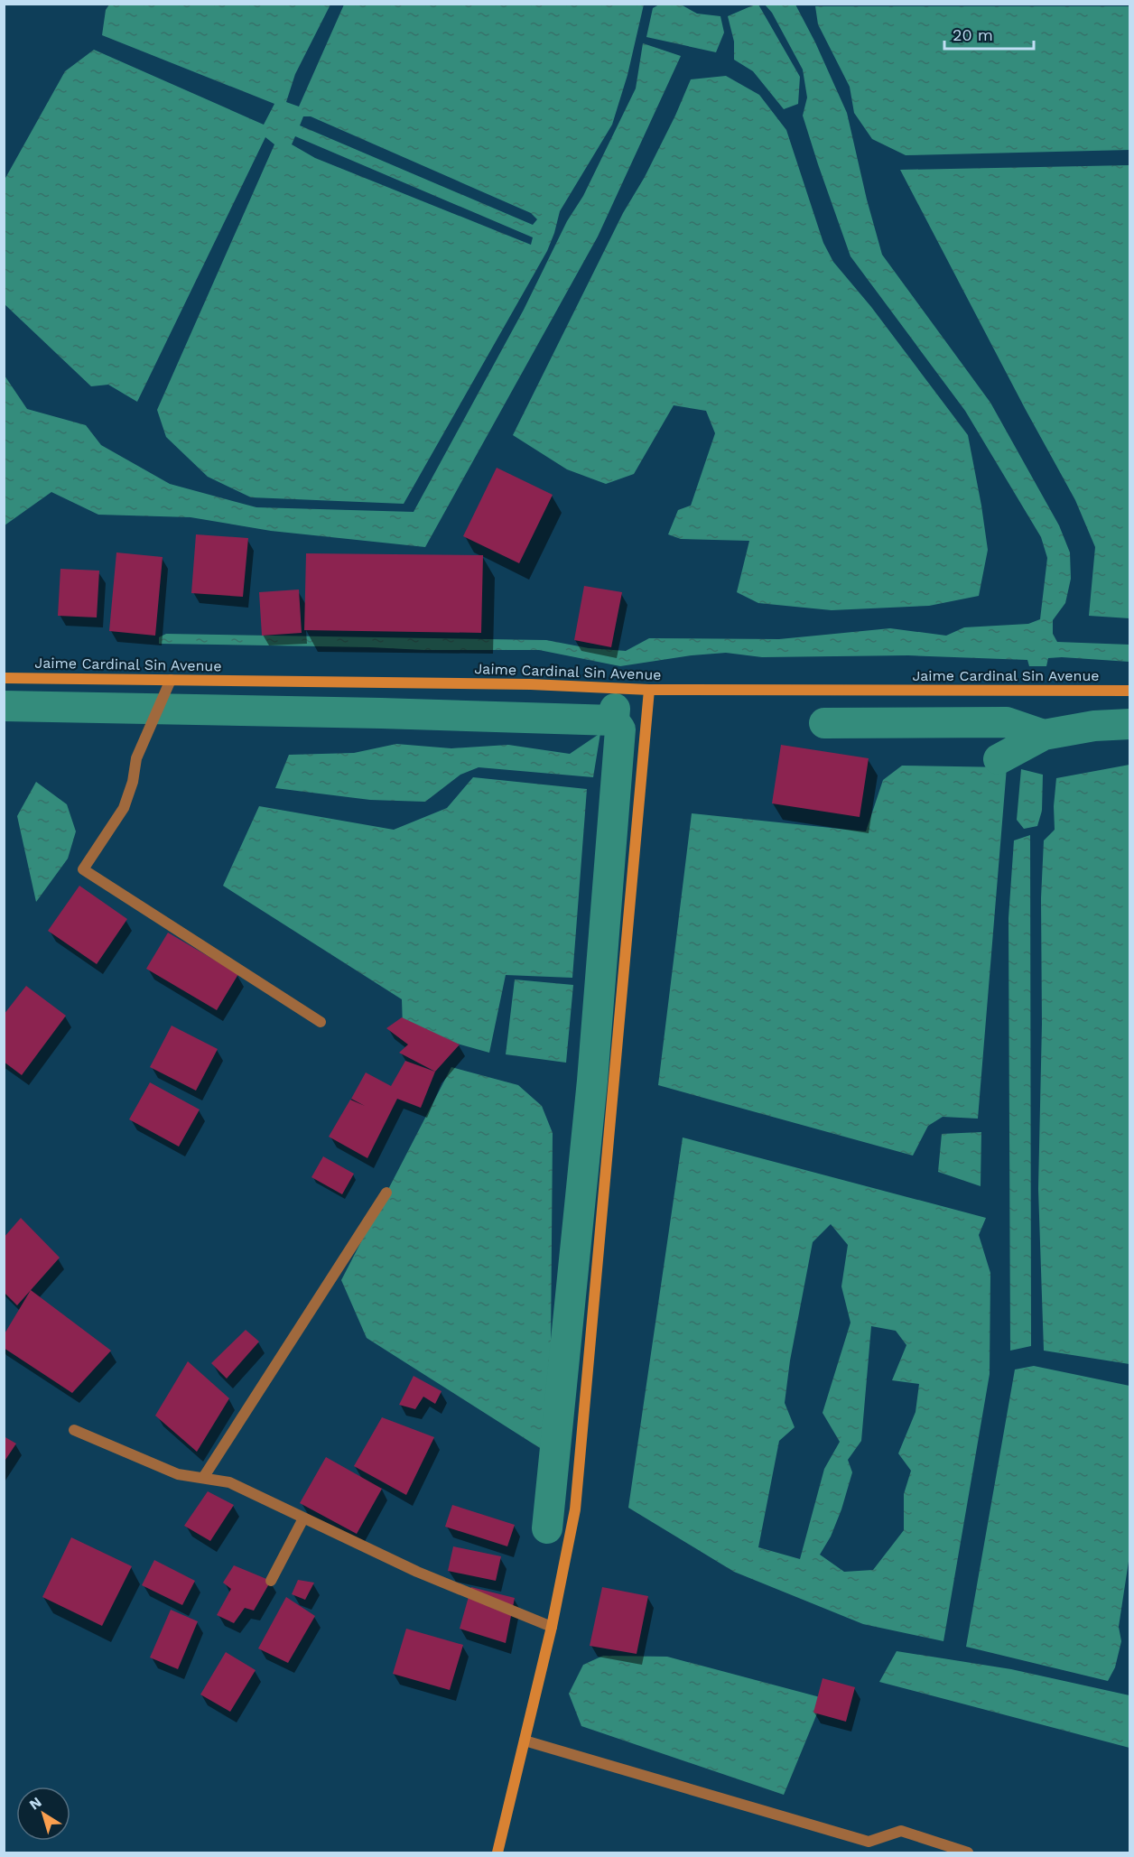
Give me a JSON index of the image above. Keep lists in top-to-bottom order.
{
  "streets": {
    "street": ["Jaime Cardinal Sin Avenue"]
  },
  "scale_bar": "20 m",
  "north": "top left"
}
